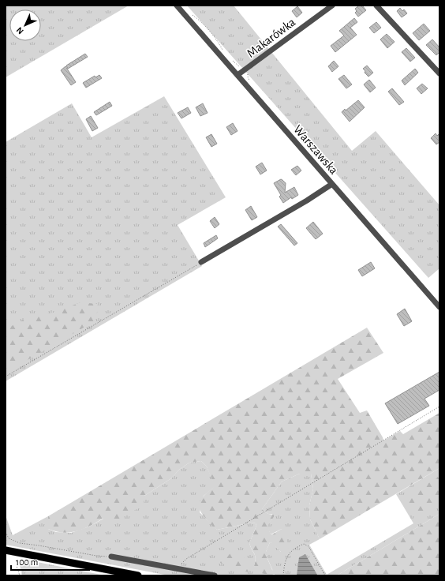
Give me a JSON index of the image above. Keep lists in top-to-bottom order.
{
  "streets": {
    "street": ["Makarówka", "Warszawska"]
  },
  "crossings": [
    ["Makarówka", "Warszawska"]
  ],
  "scale_bar": "100 m",
  "north": "bottom left"
}
